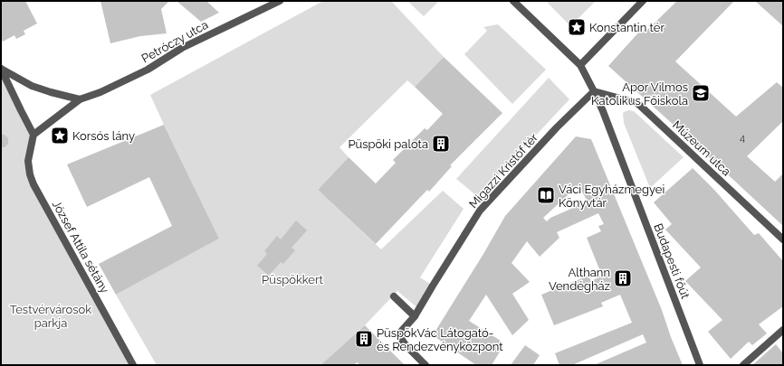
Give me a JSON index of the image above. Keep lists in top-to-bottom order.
{
  "streets": {
    "street": [
      "Petróczy utca",
      "Múzeum utca",
      "Migazzi Kristóf tér",
      "József Attila sétány",
      "Budapesti főút"
    ]
  },
  "crossings": [
    ["Petróczy utca", "József Attila sétány"],
    ["Múzeum utca", "Migazzi Kristóf tér"],
    ["Múzeum utca", "Budapesti főút"],
    ["Migazzi Kristóf tér", "Budapesti főút"]
  ],
  "parks": ["Püspökkert", "Testvérvárosok parkja"],
  "places": {
    "place": ["Konstantin tér", "Korsós lány"],
    "school or university": ["Apor Vilmos Katolikus Főiskola"],
    "building": ["Püspöki palota", "Althann Vendégház", "PüspökVác Látogató- és Rendezvényközpont"],
    "library": ["Váci Egyházmegyei Könyvtár"]
  },
  "house_numbers": ["4"]
}
